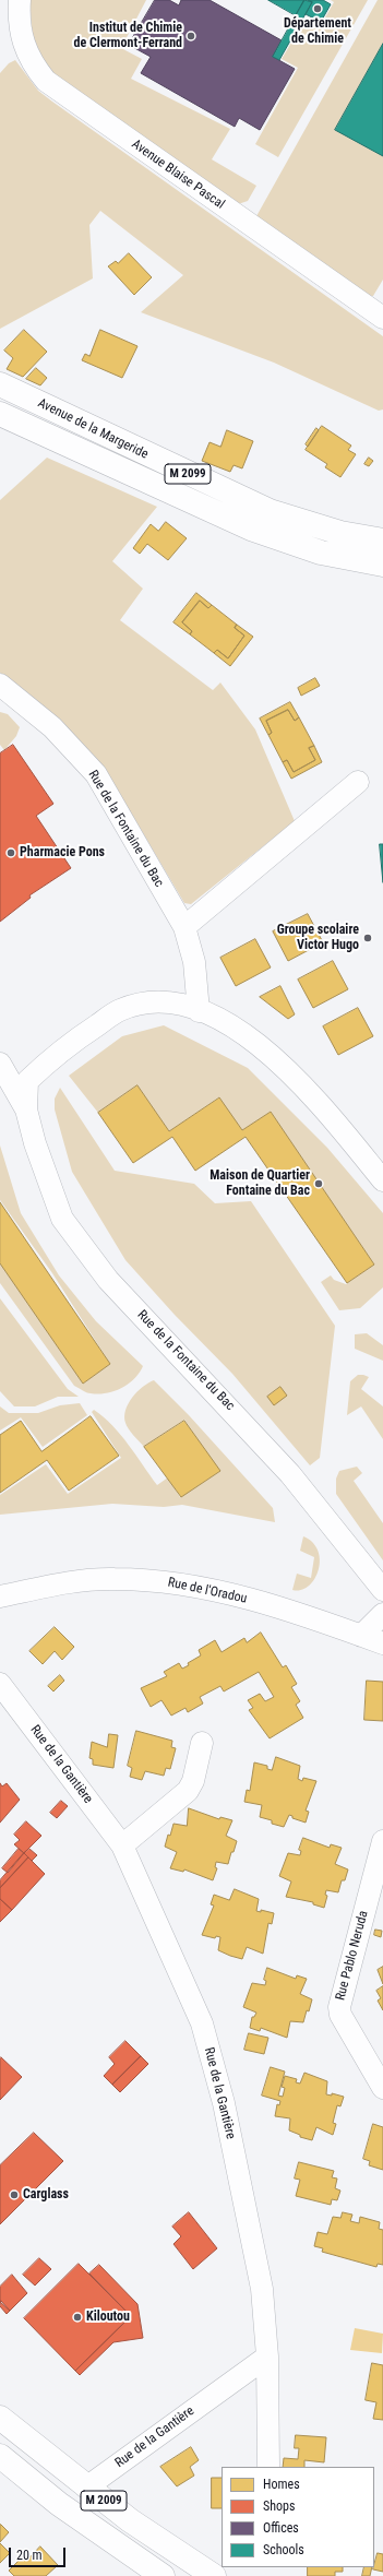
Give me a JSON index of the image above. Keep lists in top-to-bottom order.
{
  "streets": {
    "main road": ["Avenue de la Margeride", "M 2099", "M 2009"],
    "street": [
      "Avenue Blaise Pascal",
      "Rue de la Fontaine du Bac",
      "Rue de l'Oradou",
      "Rue de la Gantière",
      "Rue Pablo Neruda"
    ]
  },
  "crossings": [
    ["Rue de la Gantière", "M 2009"]
  ],
  "places": [
    "Département de Chimie",
    "Institut de Chimie de Clermont-Ferrand",
    "Pharmacie Pons",
    "Groupe scolaire Victor Hugo",
    "Maison de Quartier Fontaine du Bac",
    "Carglass",
    "Kiloutou"
  ],
  "legend": [
    "Homes",
    "Shops",
    "Offices",
    "Schools"
  ],
  "scale_bar": "20 m"
}
